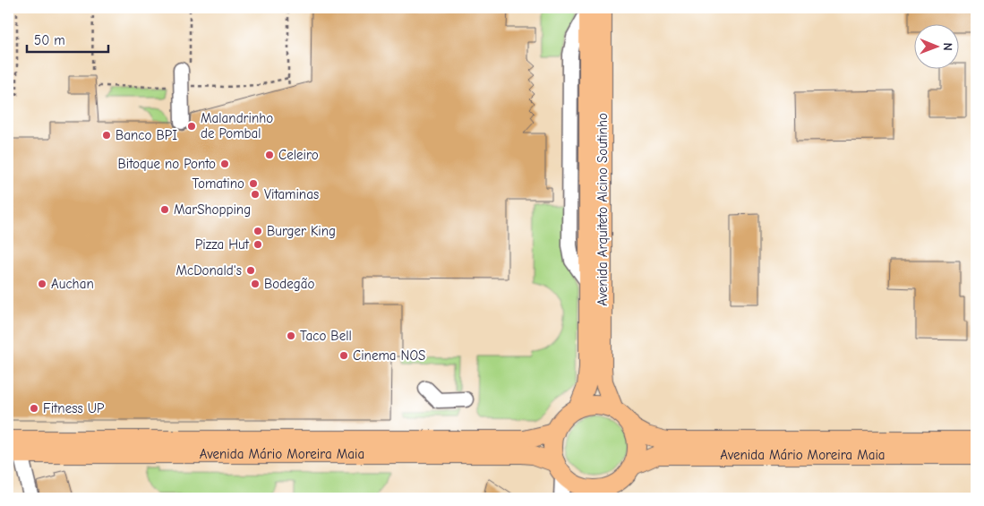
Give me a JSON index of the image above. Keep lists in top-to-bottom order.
{
  "streets": {
    "main road": ["Avenida Arquiteto Alcino Soutinho", "Avenida Mário Moreira Maia"]
  },
  "crossings": [
    ["Avenida Arquiteto Alcino Soutinho", "Avenida Mário Moreira Maia"]
  ],
  "places": [
    "Malandrinho de Pombal",
    "Banco BPI",
    "Celeiro",
    "Bitoque no Ponto",
    "Tomatino",
    "Vitaminas",
    "MarShopping",
    "Burger King",
    "Pizza Hut",
    "McDonald's",
    "Auchan",
    "Bodegão",
    "Taco Bell",
    "Cinema NOS",
    "Fitness UP"
  ],
  "scale_bar": "50 m",
  "north": "right"
}
